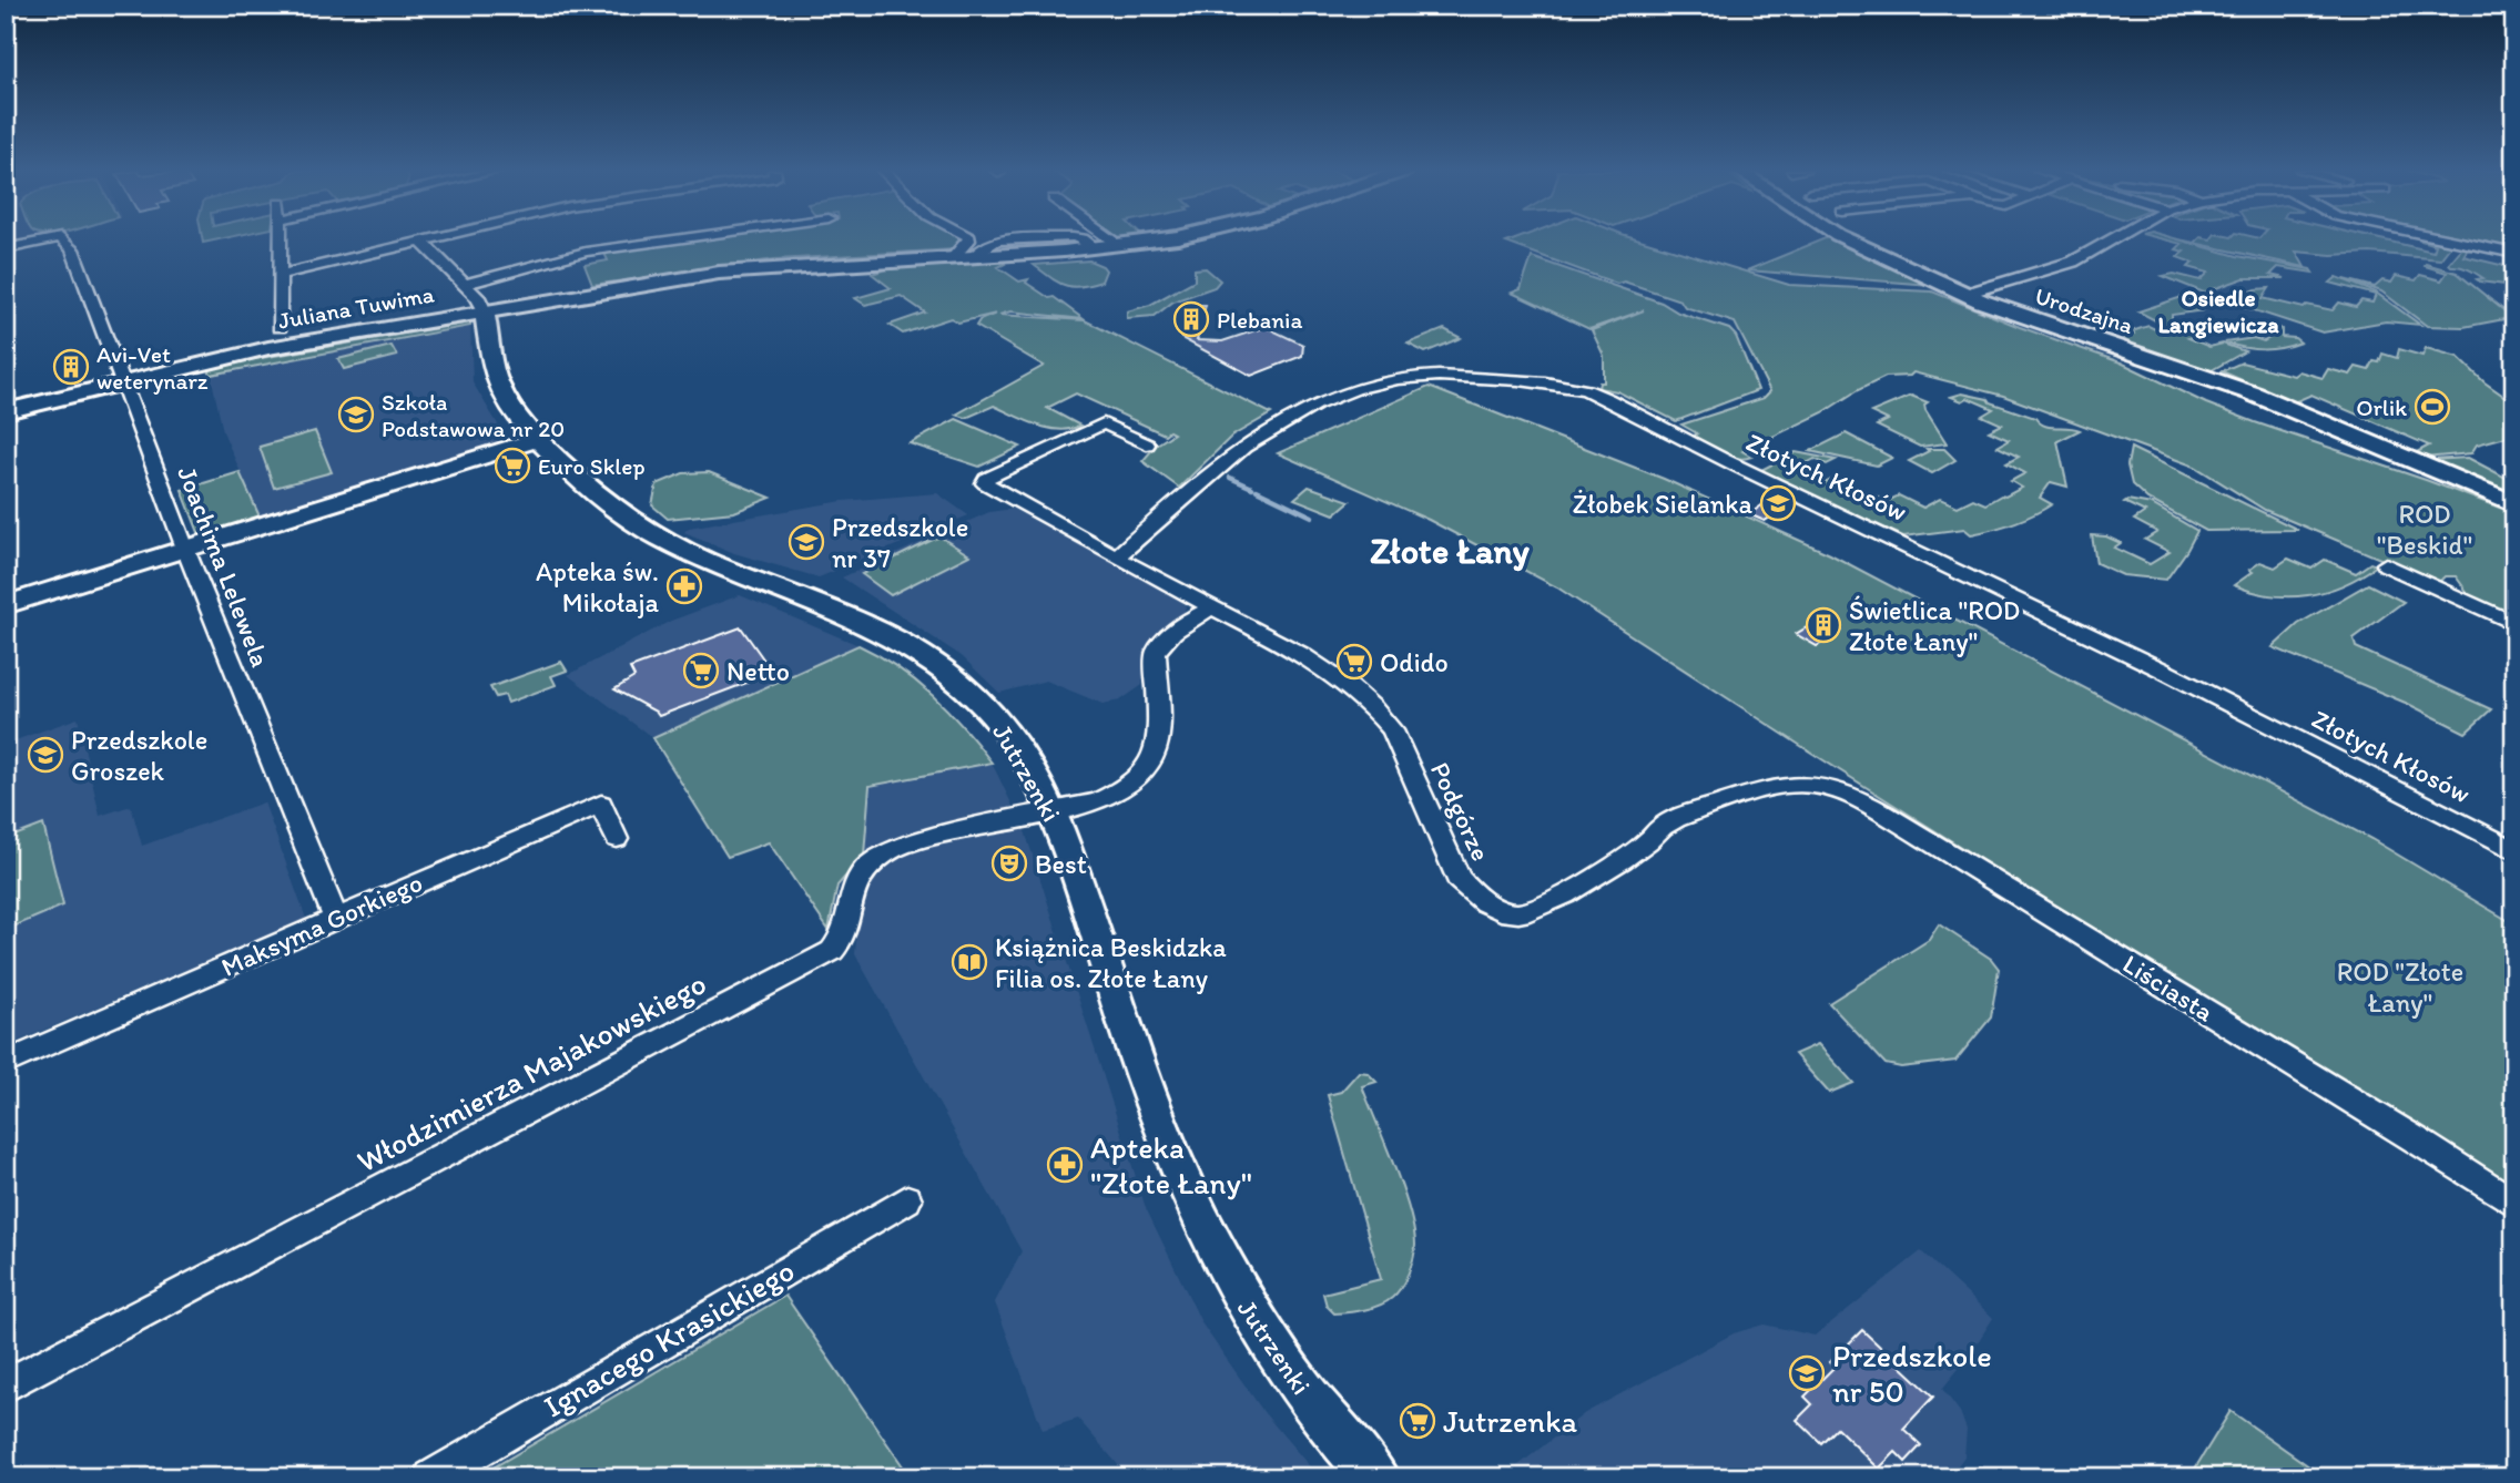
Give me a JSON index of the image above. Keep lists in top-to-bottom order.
{
  "streets": {
    "street": [
      "Juliana Tuwima",
      "Urodzajna",
      "Złotych Kłosów",
      "Joachima Lelewela",
      "Jutrzenki",
      "Podgórze",
      "Maksyma Gorkiego",
      "Liściasta",
      "Włodzimierza Majakowskiego",
      "Ignacego Krasickiego"
    ]
  },
  "crossings": [
    ["Juliana Tuwima", "Joachima Lelewela"],
    ["Juliana Tuwima", "Jutrzenki"],
    ["Złotych Kłosów", "Podgórze"],
    ["Joachima Lelewela", "Maksyma Gorkiego"],
    ["Jutrzenki", "Włodzimierza Majakowskiego"],
    ["Podgórze", "Liściasta"]
  ],
  "districts": ["Osiedle Langiewicza", "Złote Łany"],
  "parks": ["ROD \"Beskid\"", "ROD \"Złote Łany\""],
  "places": {
    "building": ["Plebania", "Avi-Vet weterynarz", "Świetlica \"ROD Złote Łany\""],
    "sports": ["Orlik"],
    "school or university": [
      "Szkoła Podstawowa nr 20",
      "Żłobek Sielanka",
      "Przedszkole nr 37",
      "Przedszkole Groszek",
      "Przedszkole nr 50"
    ],
    "supermarket": [
      "Euro Sklep",
      "Odido",
      "Netto",
      "Jutrzenka"
    ],
    "pharmacy": ["Apteka św. Mikołaja", "Apteka \"Złote Łany\""],
    "theatre": ["Best"],
    "library": ["Książnica Beskidzka Filia os. Złote Łany"]
  }
}
